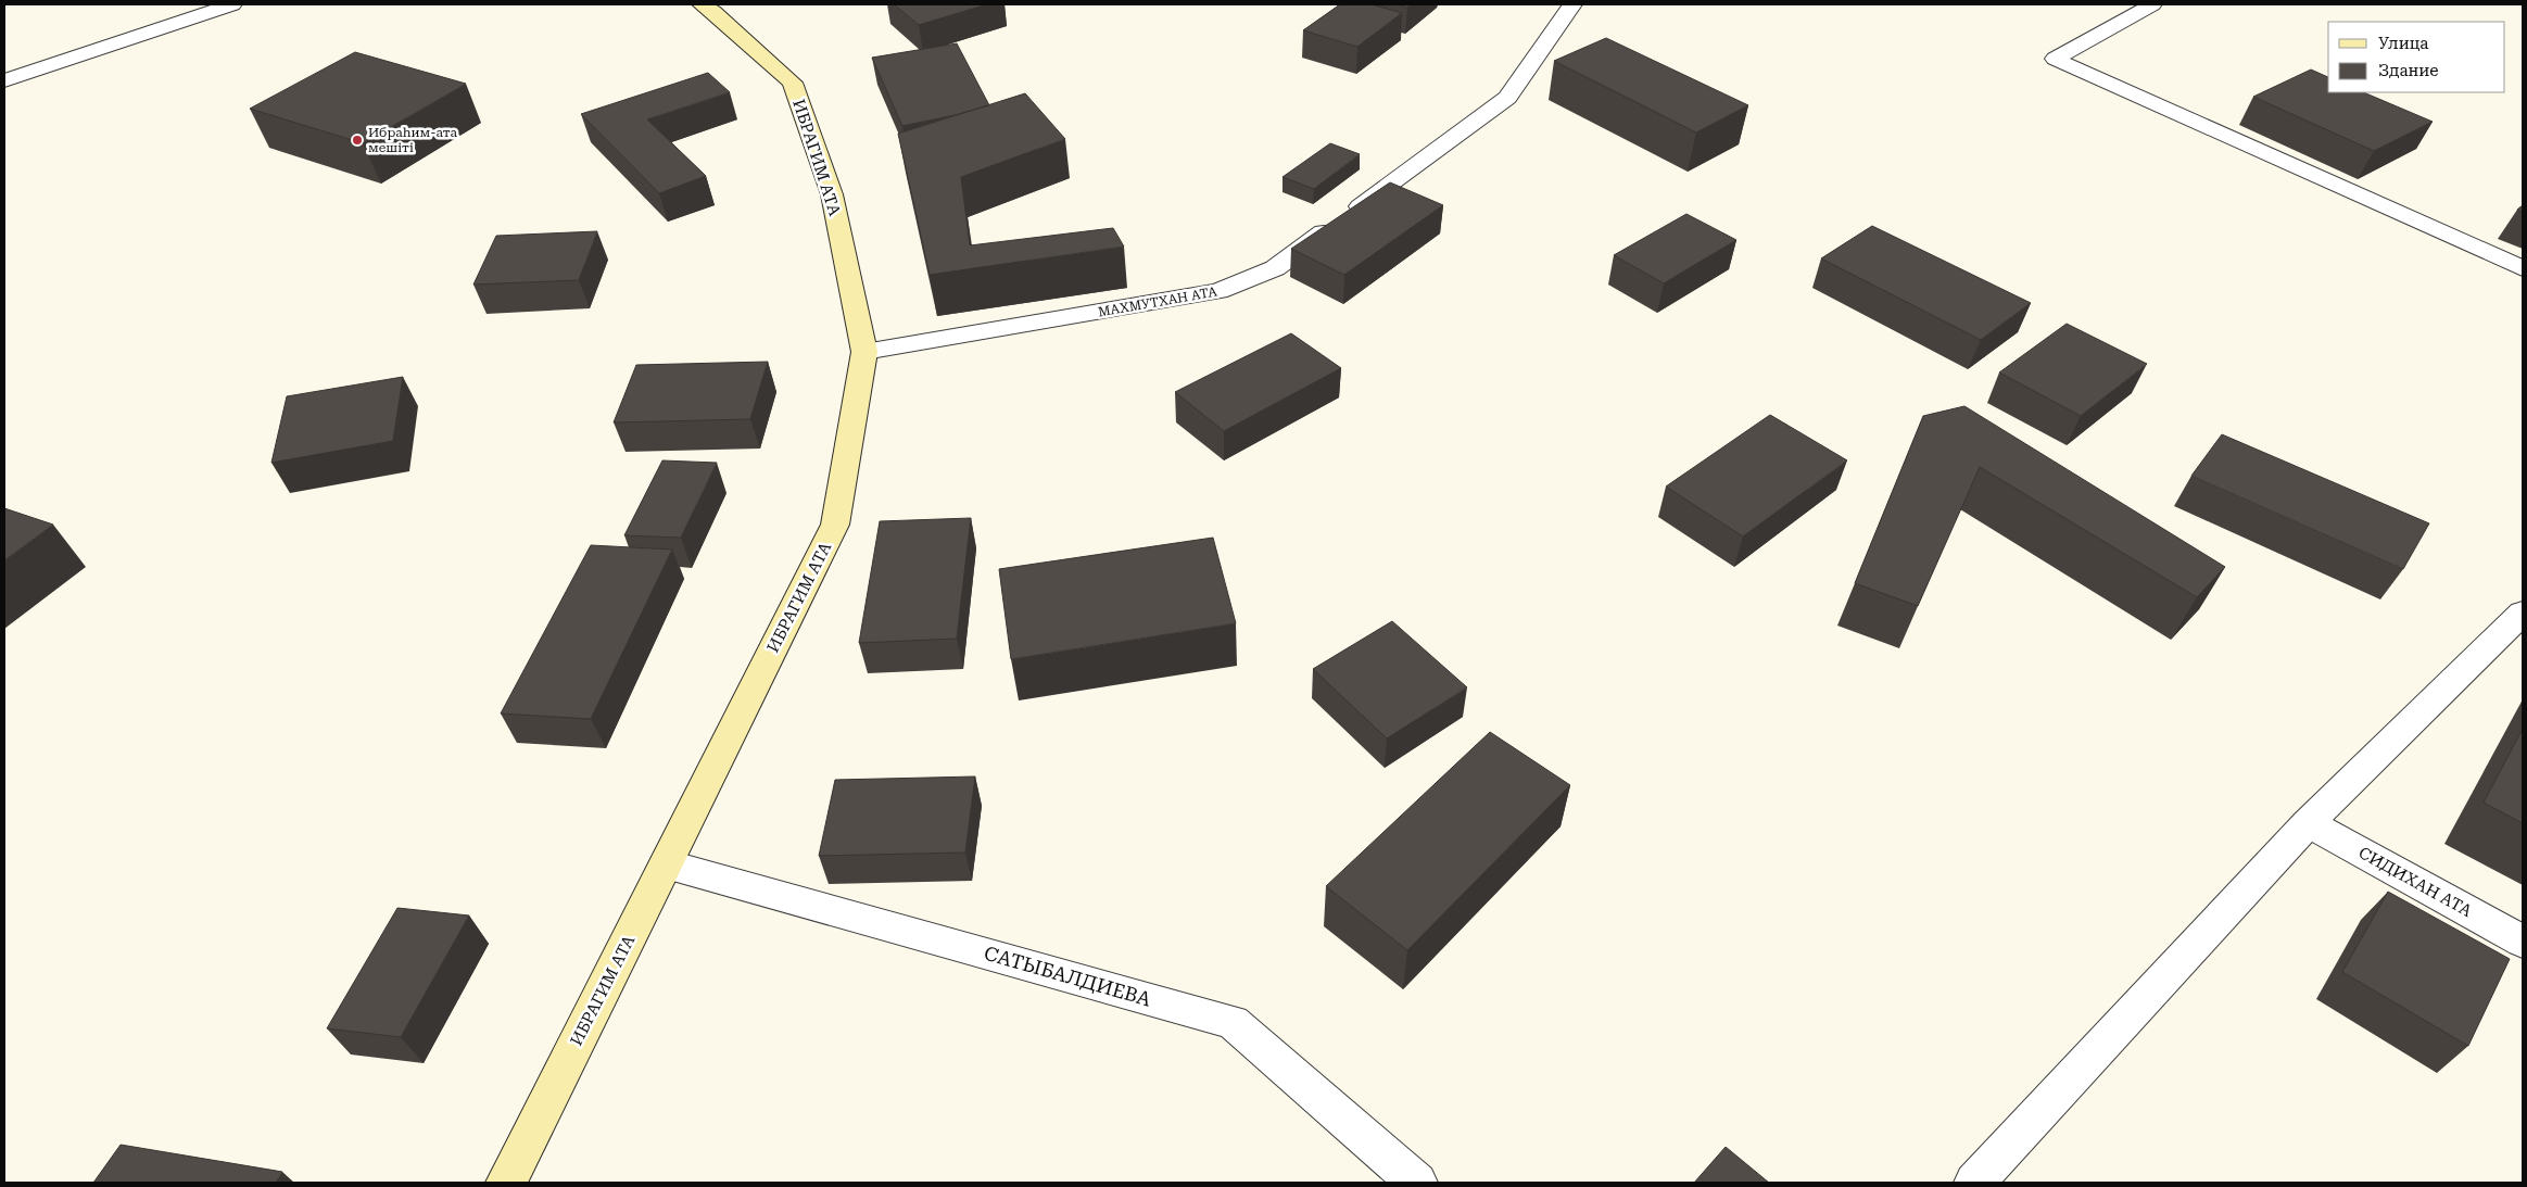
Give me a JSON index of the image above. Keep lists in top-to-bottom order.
{
  "streets": {
    "street": [
      "ИБРАГИМ АТА",
      "МАХМУТХАН АТА",
      "СИДИХАН АТА",
      "САТЫБАЛДИЕВА"
    ]
  },
  "crossings": [
    ["ИБРАГИМ АТА", "МАХМУТХАН АТА"],
    ["ИБРАГИМ АТА", "САТЫБАЛДИЕВА"]
  ],
  "places": ["Ибраһим-ата мешіті"],
  "legend": ["Улица", "Здание"]
}
